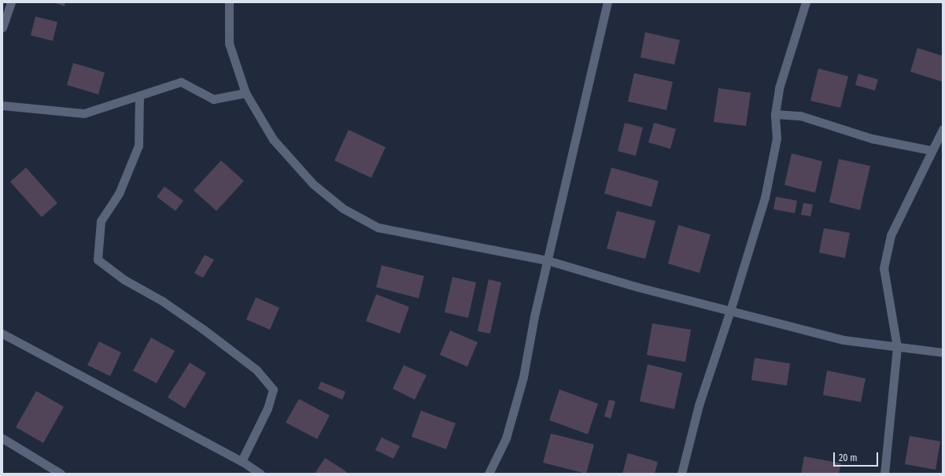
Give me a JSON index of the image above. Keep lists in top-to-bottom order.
{
  "scale_bar": "20 m"
}
